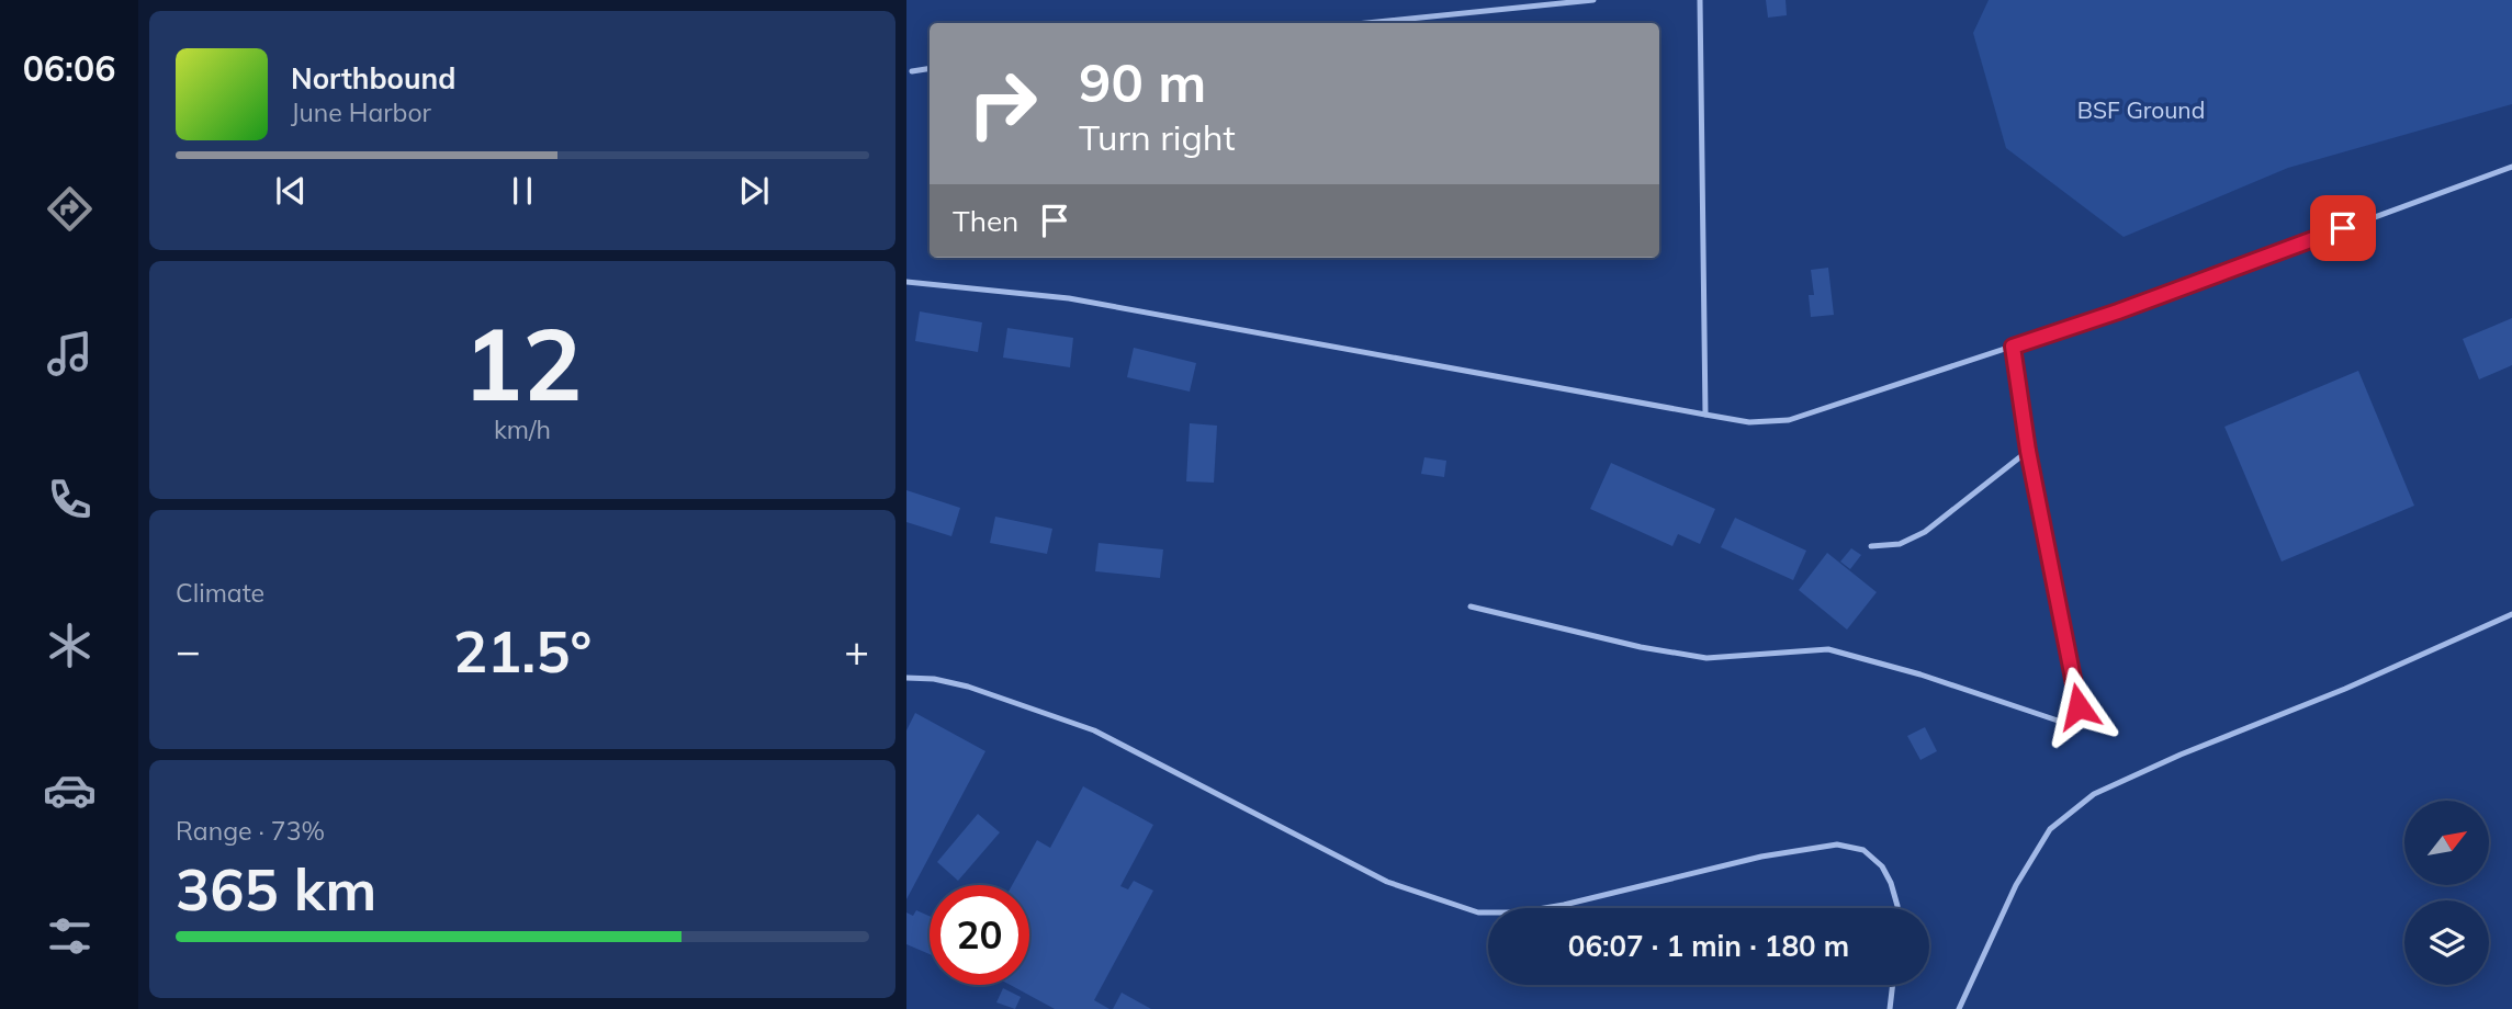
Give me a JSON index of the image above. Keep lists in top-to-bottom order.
{
  "parks": ["BSF Ground"],
  "north": "top right",
  "page": {
    "tabs": "06:06",
    "turn": ["90 m", "Turn right"],
    "song": ["Northbound", "June Harbor"],
    "then": "Then",
    "tile": [
      ["12", "km/h"],
      "Climate",
      ["Range · 73%", "365 km"]
    ],
    "heat": ["−", "21.5°", "+"],
    "limit": "20",
    "trip": "06:07 · 1 min · 180 m"
  }
}
